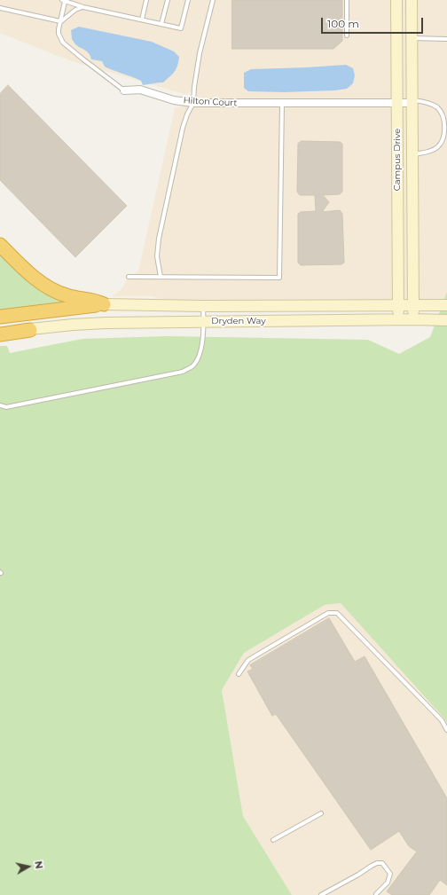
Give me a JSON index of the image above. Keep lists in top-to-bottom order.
{
  "streets": {
    "street": ["Hilton Court", "Campus Drive", "Dryden Way"]
  },
  "crossings": [
    ["Hilton Court", "Campus Drive"],
    ["Campus Drive", "Dryden Way"]
  ],
  "scale_bar": "100 m",
  "north": "right"
}
